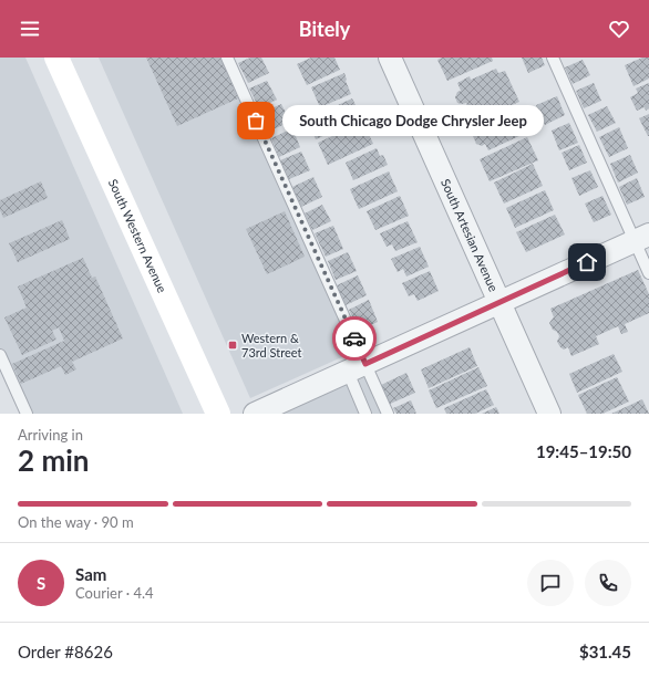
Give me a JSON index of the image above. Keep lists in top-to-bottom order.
{
  "streets": {
    "main road": ["South Western Avenue"],
    "street": ["South Artesian Avenue"]
  },
  "places": {
    "other": ["South Chicago Dodge Chrysler Jeep"],
    "transit": ["Western & 73rd Street"]
  },
  "page": {
    "header": "Bitely",
    "bubble": "South Chicago Dodge Chrysler Jeep",
    "heading": ["2 min", "Arriving in", "19:45–19:50"],
    "panel": [
      "Sam",
      "Courier · 4.4",
      "Order #8626",
      "$31.45"
    ],
    "bar": "On the way · 90 m",
    "round": "S"
  }
}
